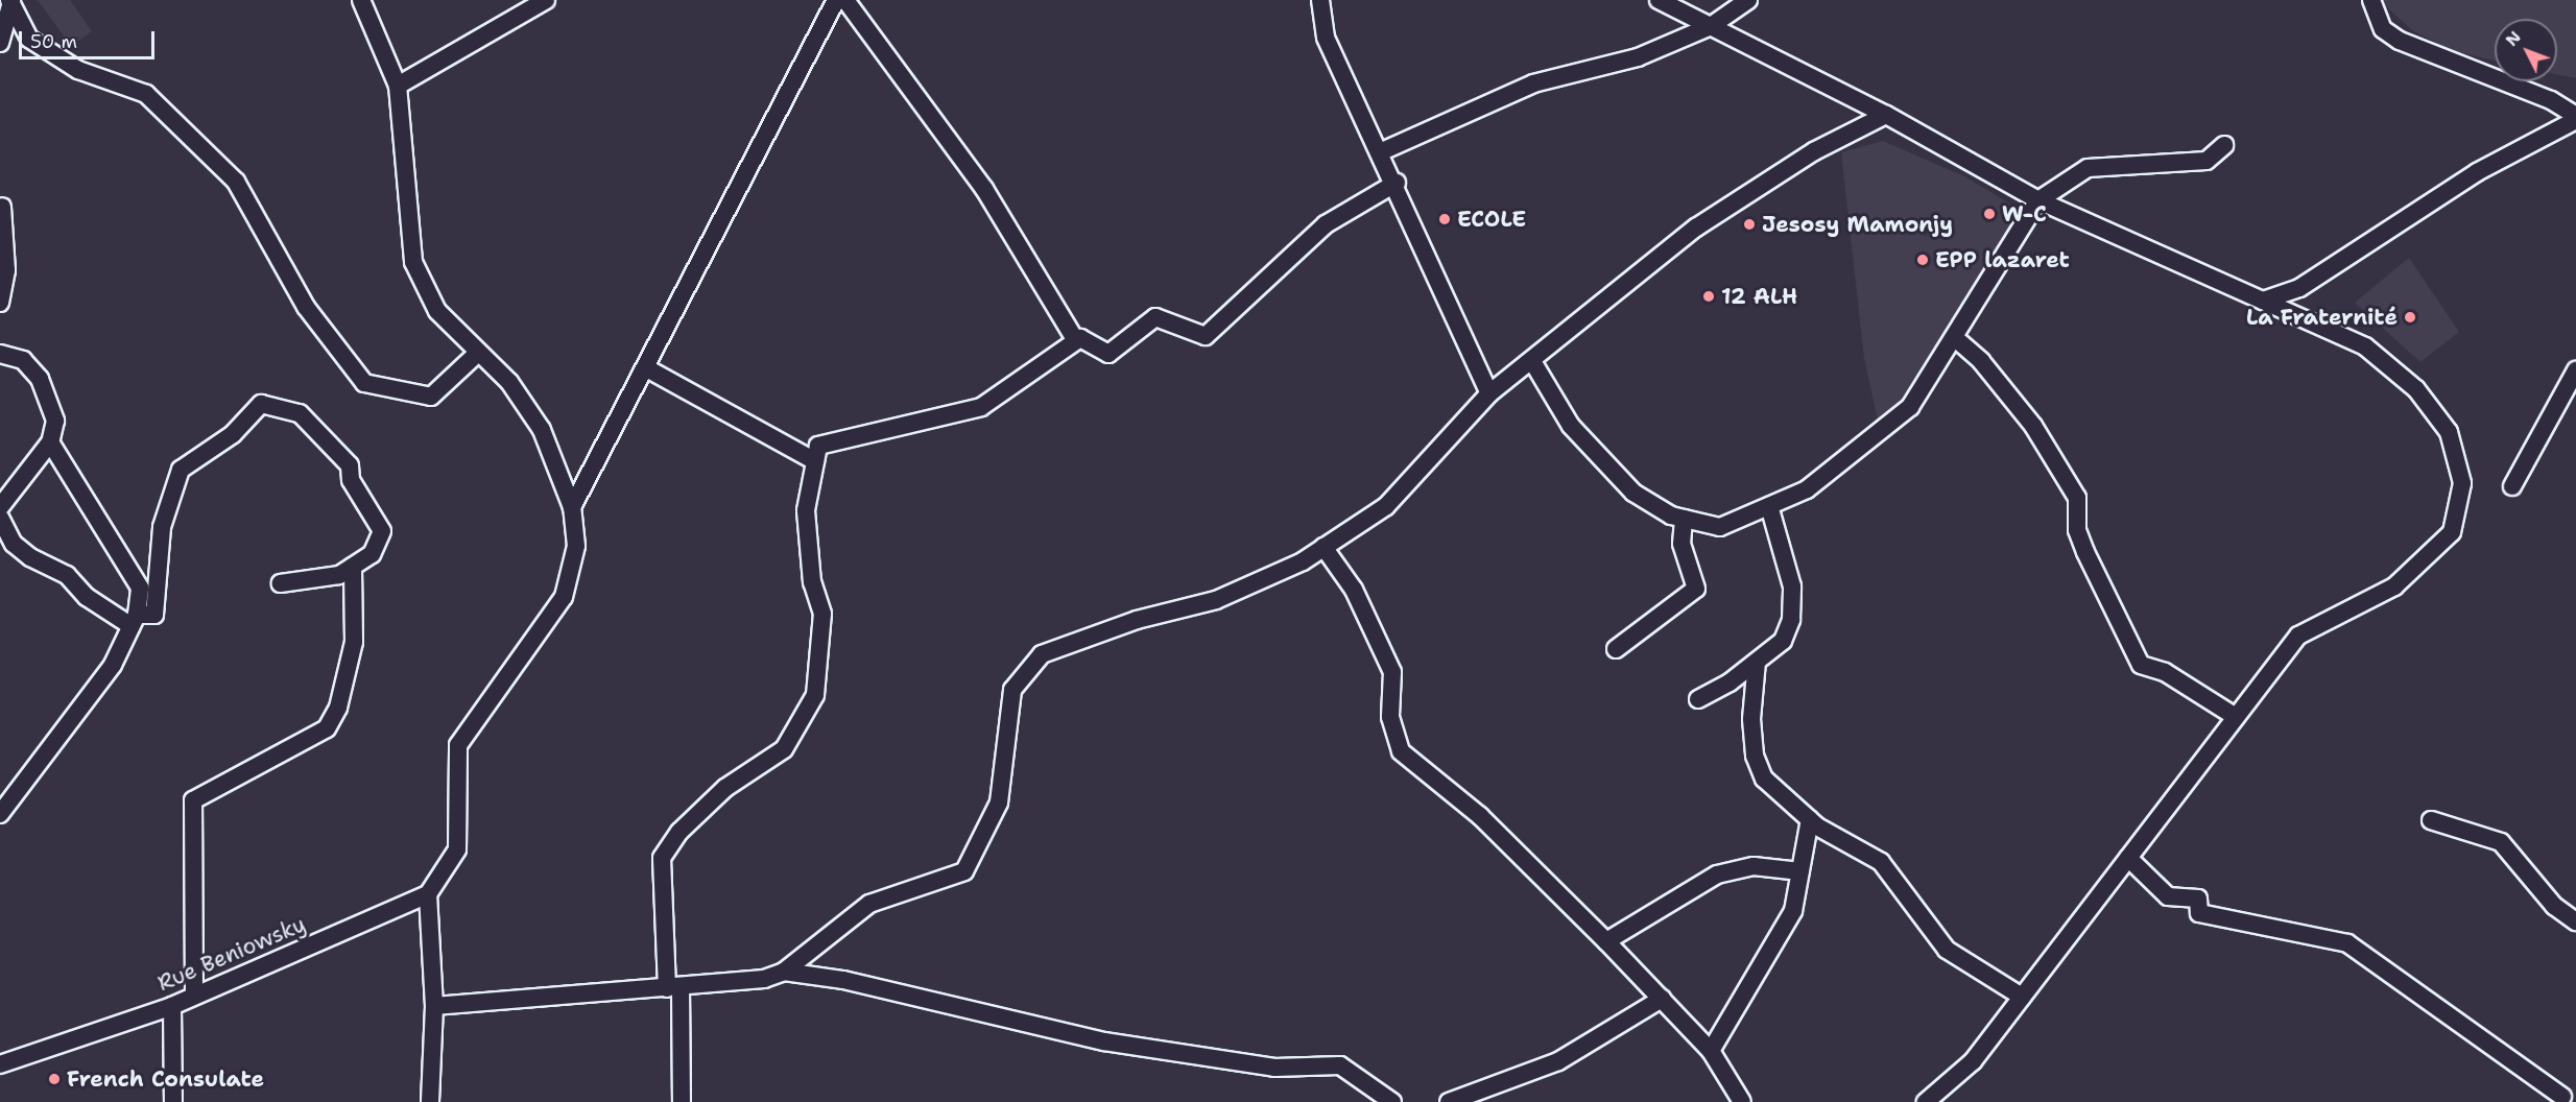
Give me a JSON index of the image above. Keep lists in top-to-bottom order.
{
  "streets": {
    "street": ["Rue Beniowsky"]
  },
  "places": [
    "W-C",
    "ECOLE",
    "Jesosy Mamonjy",
    "EPP lazaret",
    "12 ALH",
    "La Fraternité",
    "French Consulate"
  ],
  "scale_bar": "50 m",
  "north": "top left"
}
